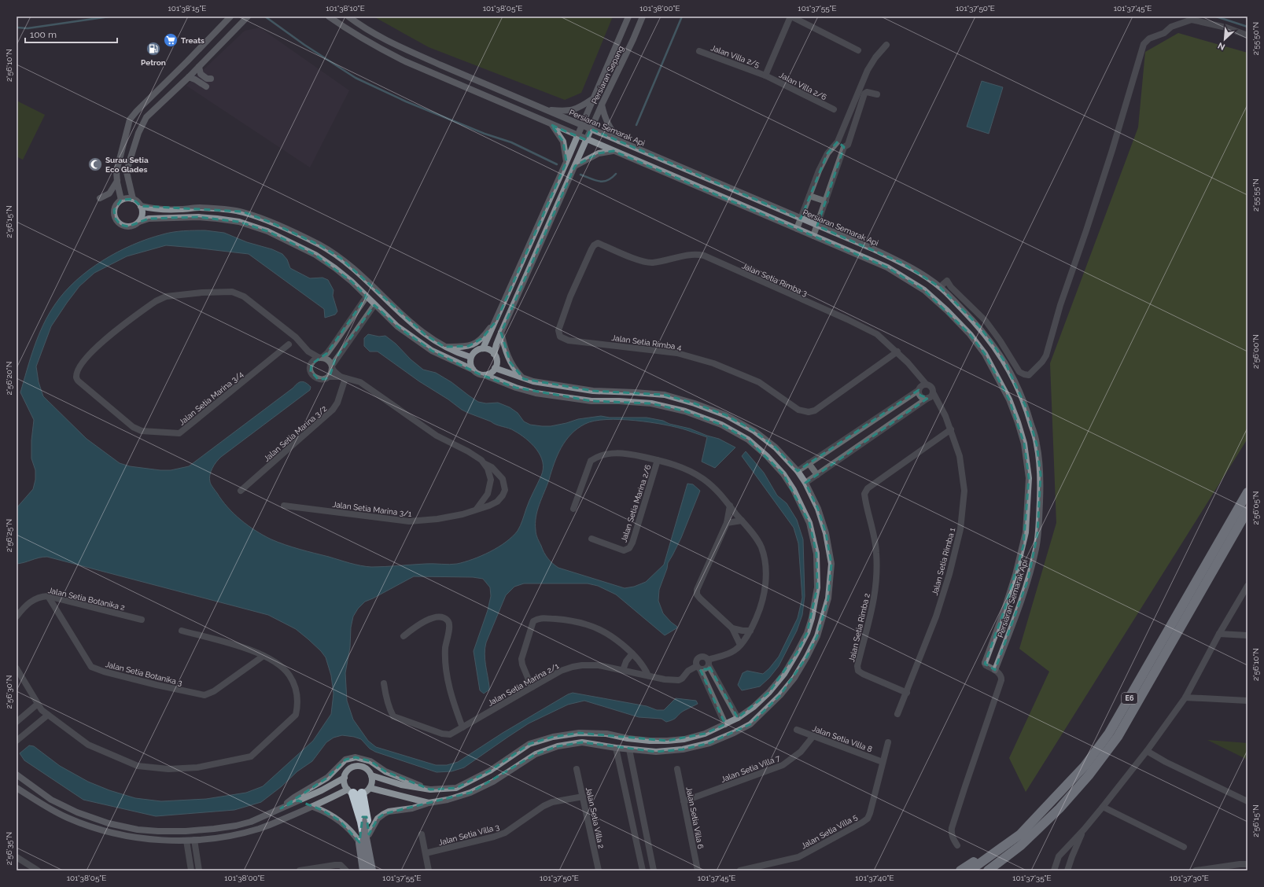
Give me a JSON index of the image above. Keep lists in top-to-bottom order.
{
  "streets": {
    "highway": ["E6"],
    "street": [
      "Jalan Villa 2/5",
      "Persiaran Sepang",
      "Jalan Villa 2/6",
      "Persiaran Semarak Api",
      "Jalan Setia Rimba 3",
      "Jalan Setia Rimba 4",
      "Jalan Setia Marina 3/4",
      "Jalan Setia Marina 3/2",
      "Jalan Setia Marina 2/6",
      "Jalan Setia Marina 3/1",
      "Jalan Setia Rimba 1",
      "Jalan Setia Botanika 2",
      "Jalan Setia Rimba 2",
      "Jalan Setia Botanika 3",
      "Jalan Setia Marina 2/1",
      "Jalan Setia Villa 8",
      "Jalan Setia Villa 7",
      "Jalan Setia Villa 2",
      "Jalan Setia Villa 6",
      "Jalan Setia Villa 5",
      "Jalan Setia Villa 3"
    ]
  },
  "crossings": [
    ["Jalan Villa 2/5", "Jalan Villa 2/6"],
    ["Persiaran Sepang", "Persiaran Semarak Api"],
    ["Jalan Setia Rimba 3", "Jalan Setia Rimba 4"],
    ["Jalan Setia Rimba 3", "Jalan Setia Rimba 1"],
    ["Jalan Setia Rimba 1", "Jalan Setia Rimba 2"],
    ["Jalan Setia Botanika 2", "Jalan Setia Botanika 3"],
    ["Jalan Setia Villa 8", "Jalan Setia Villa 7"],
    ["Jalan Setia Villa 8", "Jalan Setia Villa 5"],
    ["Jalan Setia Villa 7", "Jalan Setia Villa 6"],
    ["Jalan Setia Villa 2", "Jalan Setia Villa 3"]
  ],
  "places": {
    "supermarket": ["Treats"],
    "fuel station": ["Petron"],
    "mosque": ["Surau Setia Eco Glades"]
  },
  "scale_bar": "100 m",
  "north": "bottom left",
  "coordinates": [
    "101°38'15\"E",
    "101°38'10\"E",
    "101°38'05\"E",
    "101°38'00\"E",
    "101°37'55\"E",
    "101°37'50\"E",
    "101°37'45\"E",
    "2°55'50\"N",
    "2°56'10\"N",
    "2°55'55\"N",
    "2°56'15\"N",
    "2°56'00\"N",
    "2°56'20\"N",
    "2°56'05\"N",
    "2°56'25\"N",
    "2°56'30\"N",
    "2°56'35\"N",
    "101°37'40\"E",
    "101°37'35\"E",
    "101°37'30\"E"
  ]
}
